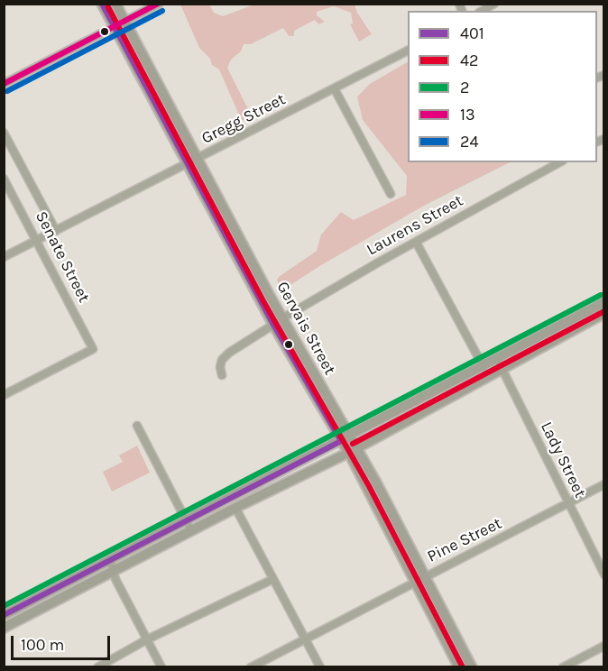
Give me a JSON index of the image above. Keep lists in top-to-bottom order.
{
  "streets": {
    "main road": ["Gervais Street"],
    "street": [
      "Gregg Street",
      "Laurens Street",
      "Senate Street",
      "Lady Street",
      "Pine Street"
    ]
  },
  "crossings": [
    ["Gregg Street", "Senate Street"],
    ["Gregg Street", "Gervais Street"],
    ["Laurens Street", "Gervais Street"],
    ["Gervais Street", "Pine Street"],
    ["Lady Street", "Pine Street"]
  ],
  "lines": [
    "transit line 401",
    "transit line 13",
    "transit line 42",
    "transit line 24",
    "transit line 2"
  ],
  "legend": [
    "401",
    "42",
    "2",
    "13",
    "24"
  ],
  "scale_bar": "100 m"
}
